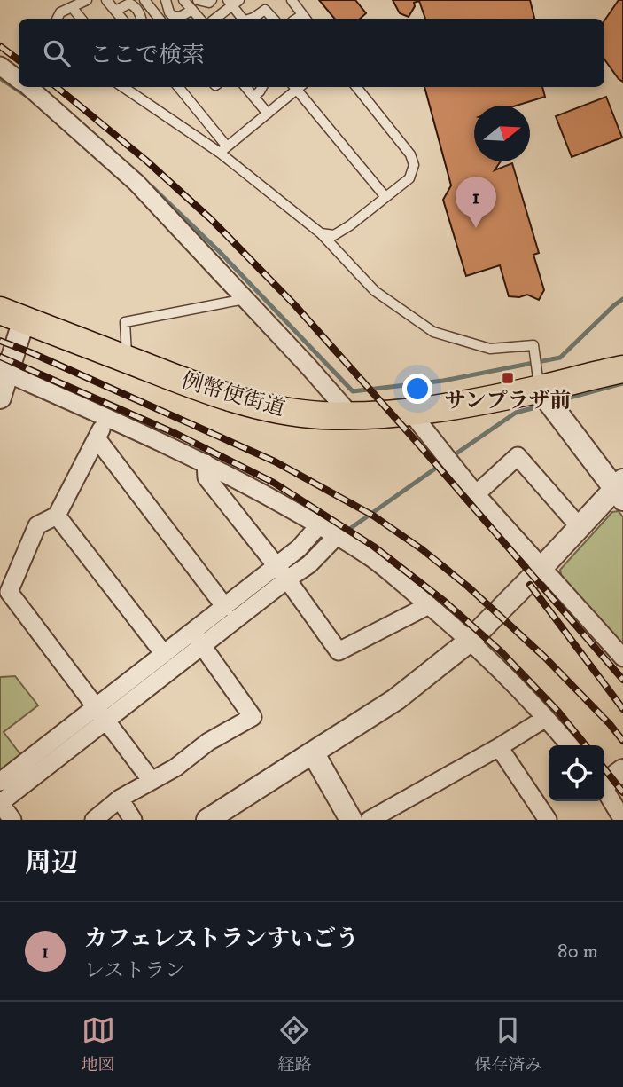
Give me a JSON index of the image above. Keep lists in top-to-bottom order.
{
  "streets": {
    "main road": ["例幣使街道"]
  },
  "places": {
    "transit": ["サンプラザ前"]
  },
  "north": "right",
  "page": {
    "search": "ここで検索",
    "pins": "1",
    "heading": "周辺",
    "list": [
      {
        "mark": "1",
        "name": "カフェレストランすいごう",
        "note": "レストラン",
        "value": "80 m"
      }
    ],
    "nav": ["地図", "経路", "保存済み"]
  }
}
